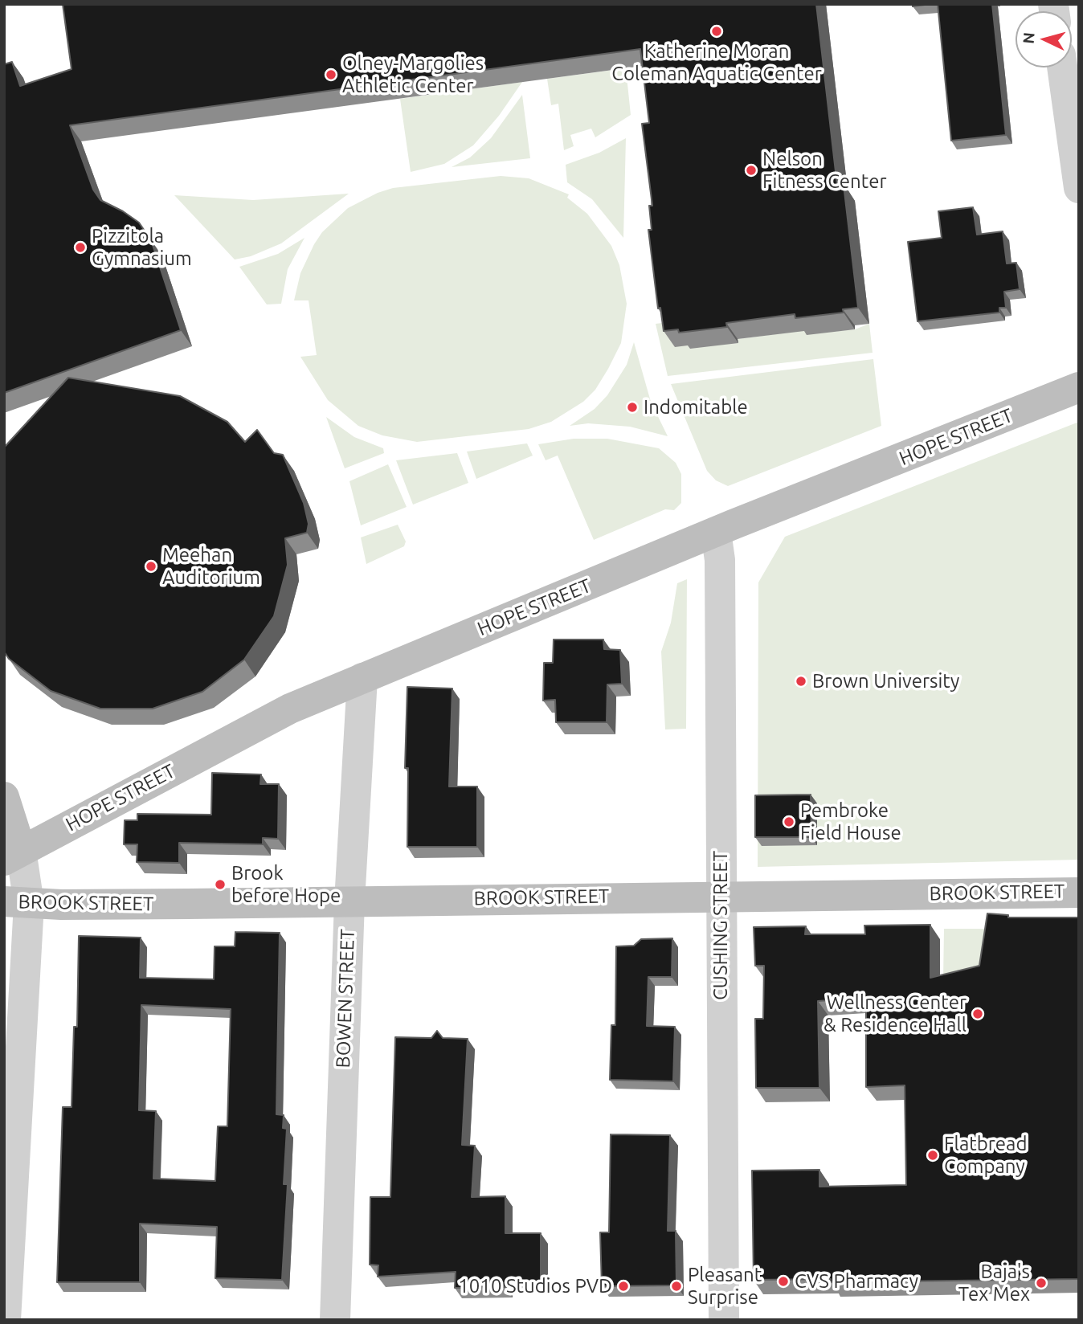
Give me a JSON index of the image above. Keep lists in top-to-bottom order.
{
  "streets": {
    "street": [
      "HOPE STREET",
      "BROOK STREET",
      "CUSHING STREET",
      "BOWEN STREET"
    ]
  },
  "crossings": [
    ["HOPE STREET", "CUSHING STREET"],
    ["HOPE STREET", "BOWEN STREET"],
    ["BROOK STREET", "CUSHING STREET"],
    ["BROOK STREET", "BOWEN STREET"]
  ],
  "places": [
    "Katherine Moran Coleman Aquatic Center",
    "Olney-Margolies Athletic Center",
    "Nelson Fitness Center",
    "Pizzitola Gymnasium",
    "Indomitable",
    "Meehan Auditorium",
    "Brown University",
    "Pembroke Field House",
    "Brook before Hope",
    "Wellness Center & Residence Hall",
    "Flatbread Company",
    "CVS Pharmacy",
    "Baja's Tex Mex",
    "1010 Studios PVD",
    "Pleasant Surprise"
  ],
  "north": "left"
}
